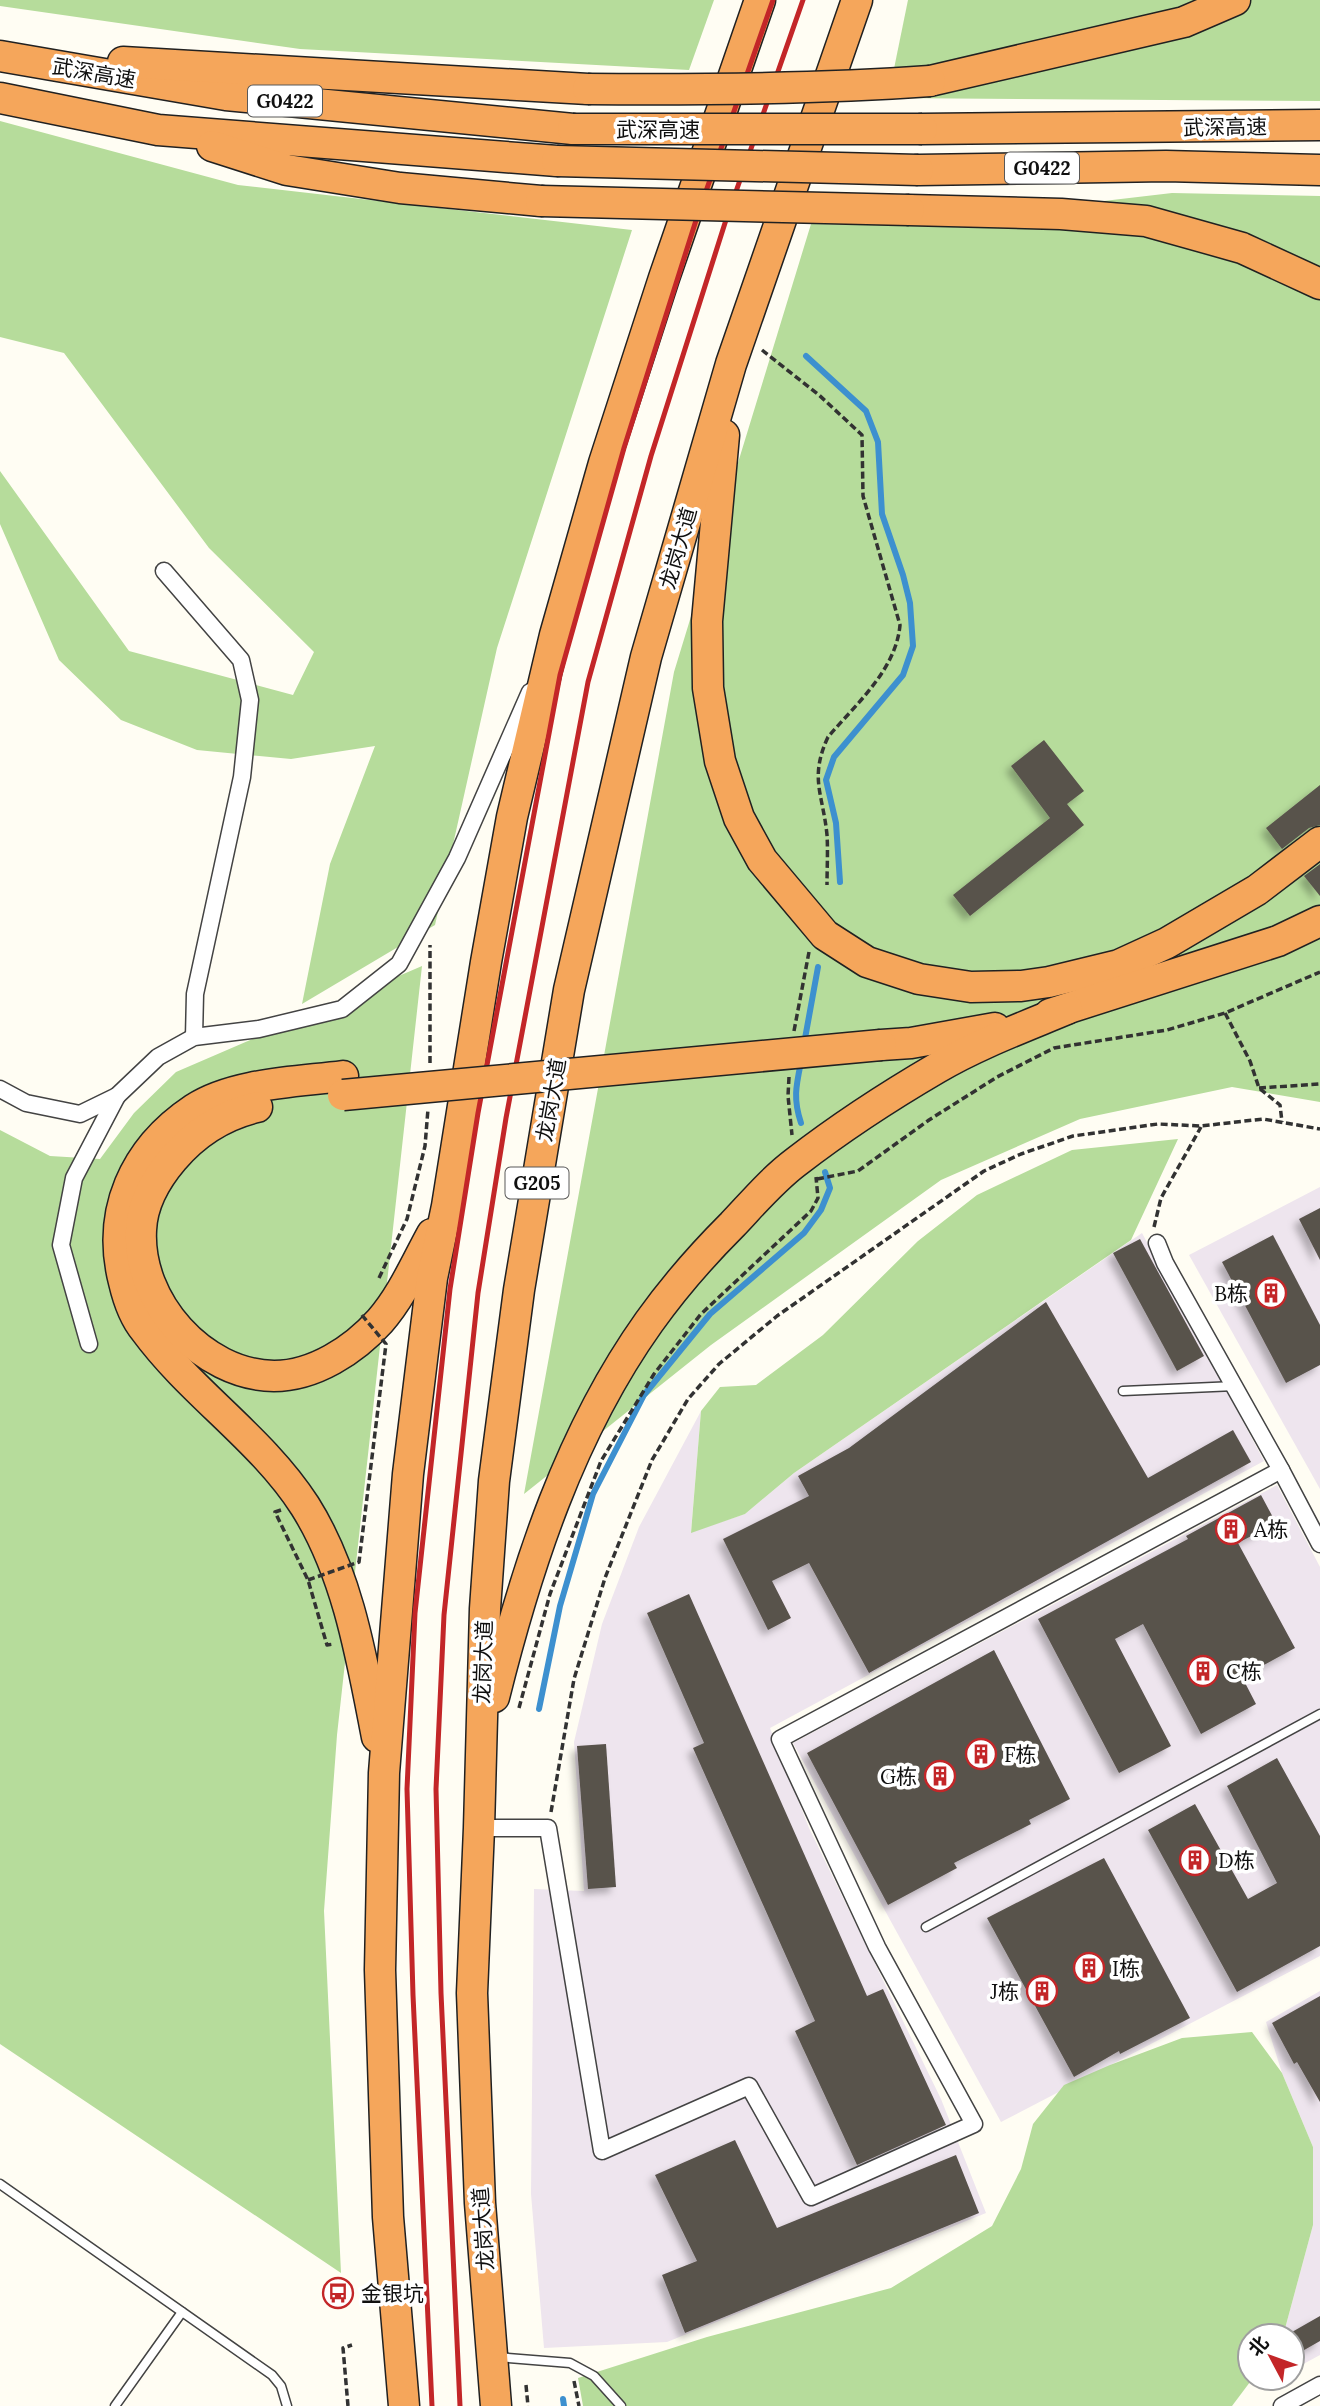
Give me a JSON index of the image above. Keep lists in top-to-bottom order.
{
  "streets": {
    "highway": [
      "武深高速",
      "G0422",
      "龙岗大道",
      "G205"
    ]
  },
  "places": {
    "building": [
      "B栋",
      "A栋",
      "C栋",
      "F栋",
      "G栋",
      "D栋",
      "I栋",
      "J栋"
    ],
    "bus stop": ["金银坑"]
  },
  "north": "top left"
}
